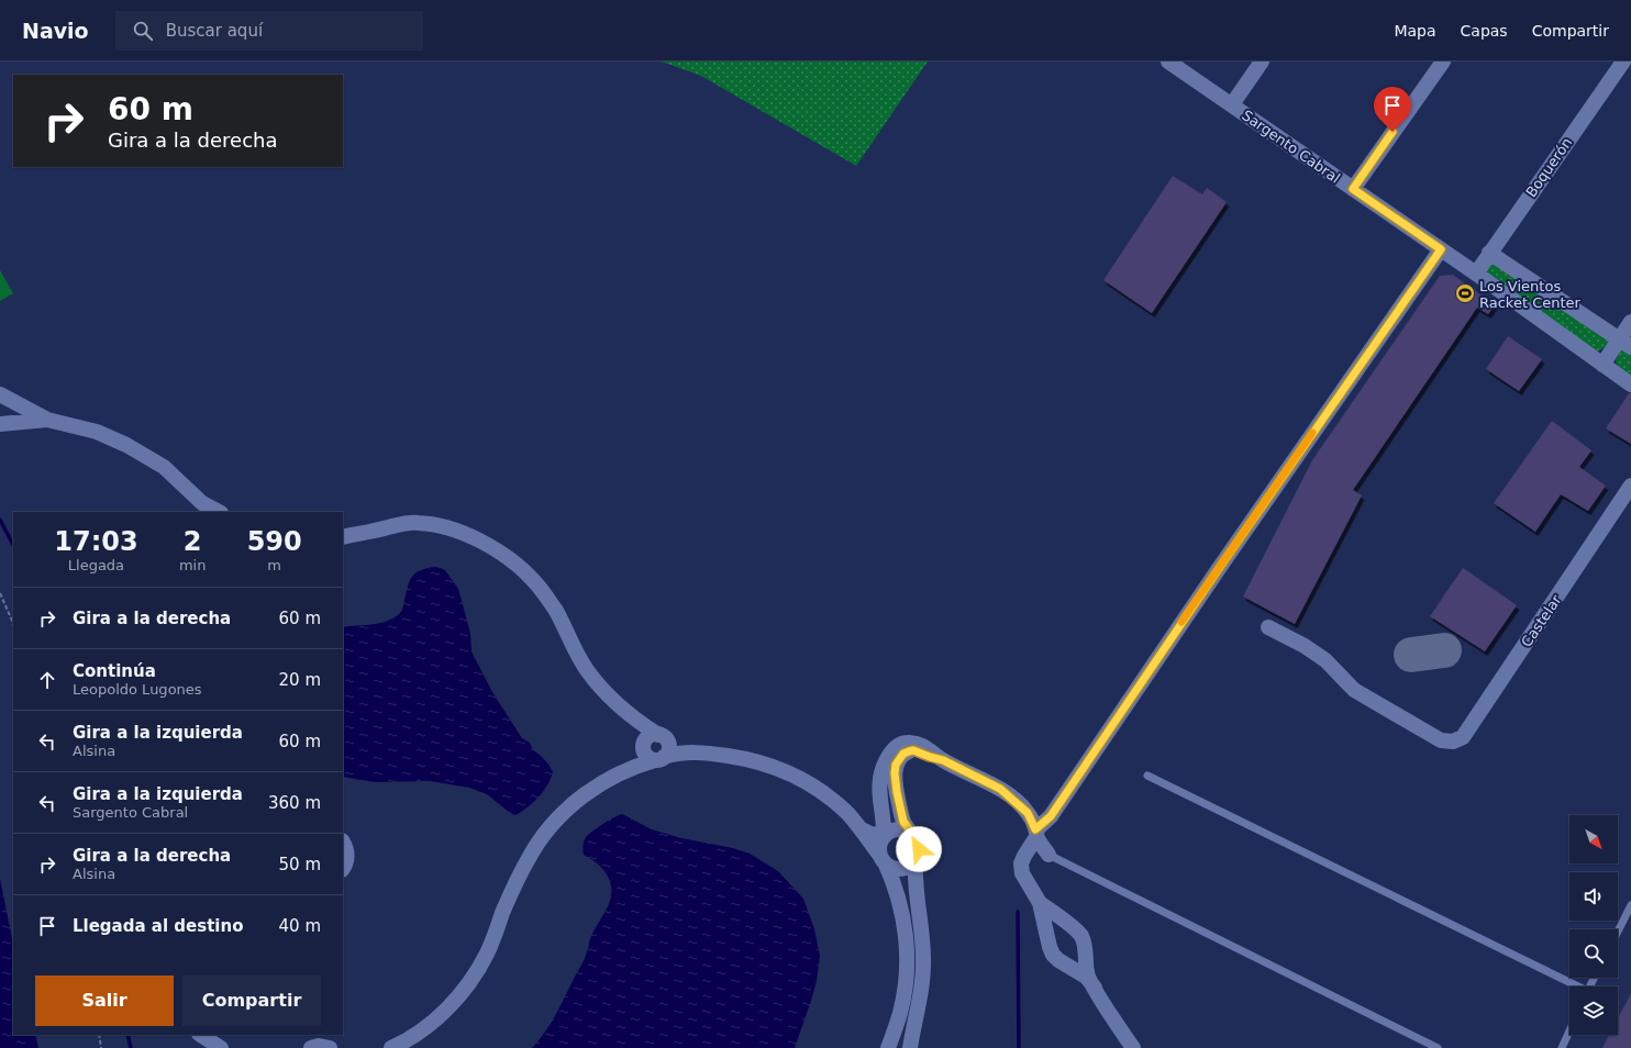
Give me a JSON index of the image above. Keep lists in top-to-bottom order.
{
  "streets": {
    "street": ["Sargento Cabral", "Boquerón", "Castelar"]
  },
  "crossings": [
    ["Sargento Cabral", "Boquerón"]
  ],
  "places": {
    "sports": ["Los Vientos Racket Center"]
  },
  "north": "bottom right",
  "page": {
    "header": "Navio",
    "search": "Buscar aquí",
    "nav": ["Mapa", "Capas", "Compartir"],
    "turn": ["60 m", "Gira a la derecha"],
    "eta": [
      "17:03",
      "Llegada",
      "2",
      "min",
      "590",
      "m"
    ],
    "list": [
      {
        "name": "Gira a la derecha",
        "value": "60 m"
      },
      {
        "name": "Continúa",
        "note": "Leopoldo Lugones",
        "value": "20 m"
      },
      {
        "name": "Gira a la izquierda",
        "note": "Alsina",
        "value": "60 m"
      },
      {
        "name": "Gira a la izquierda",
        "note": "Sargento Cabral",
        "value": "360 m"
      },
      {
        "name": "Gira a la derecha",
        "note": "Alsina",
        "value": "50 m"
      },
      {
        "name": "Llegada al destino",
        "value": "40 m"
      }
    ],
    "buttons": ["Salir", "Compartir"]
  }
}
